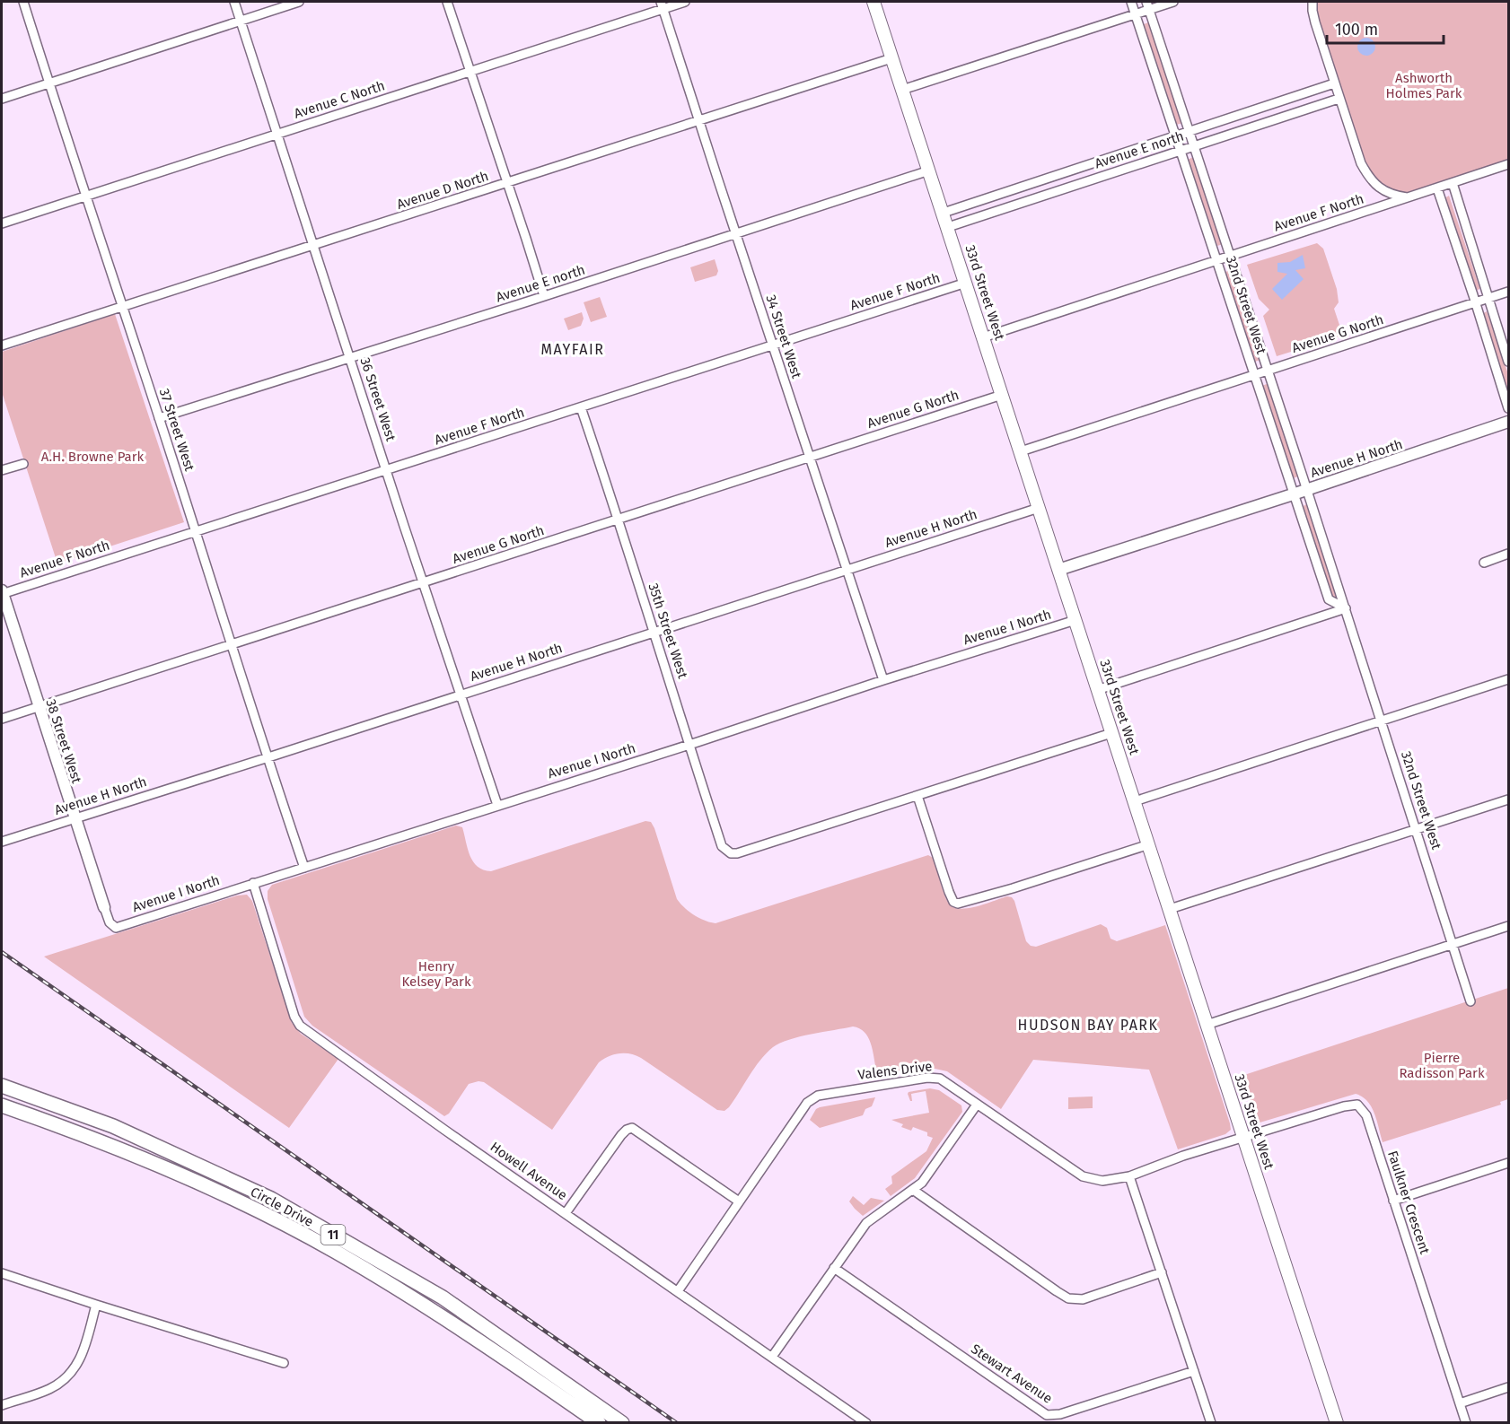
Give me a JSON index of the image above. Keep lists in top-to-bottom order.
{
  "streets": {
    "highway": ["Circle Drive", "11"],
    "main road": ["33rd Street West"],
    "street": [
      "Avenue C North",
      "Avenue E north",
      "Avenue D North",
      "Avenue F North",
      "32nd Street West",
      "Avenue G North",
      "34 Street West",
      "36 Street West",
      "37 Street West",
      "Avenue H North",
      "Avenue I North",
      "35th Street West",
      "38 Street West",
      "Valens Drive",
      "Howell Avenue",
      "Faulkner Crescent",
      "Stewart Avenue"
    ]
  },
  "crossings": [
    ["Avenue C North", "34 Street West"],
    ["Avenue C North", "36 Street West"],
    ["Avenue C North", "37 Street West"],
    ["Avenue E north", "33rd Street West"],
    ["Avenue E north", "32nd Street West"],
    ["Avenue E north", "34 Street West"],
    ["Avenue E north", "36 Street West"],
    ["Avenue E north", "37 Street West"],
    ["Avenue D North", "33rd Street West"],
    ["Avenue D North", "34 Street West"],
    ["Avenue D North", "36 Street West"],
    ["Avenue D North", "37 Street West"],
    ["Avenue F North", "33rd Street West"],
    ["Avenue F North", "32nd Street West"],
    ["Avenue F North", "34 Street West"],
    ["Avenue F North", "36 Street West"],
    ["Avenue F North", "37 Street West"],
    ["Avenue F North", "35th Street West"],
    ["Avenue F North", "38 Street West"],
    ["33rd Street West", "Avenue G North"],
    ["33rd Street West", "Avenue H North"],
    ["33rd Street West", "Avenue I North"],
    ["33rd Street West", "Valens Drive"],
    ["33rd Street West", "Faulkner Crescent"],
    ["32nd Street West", "Avenue G North"],
    ["32nd Street West", "Avenue H North"],
    ["Avenue G North", "34 Street West"],
    ["Avenue G North", "36 Street West"],
    ["Avenue G North", "37 Street West"],
    ["Avenue G North", "35th Street West"],
    ["Avenue G North", "38 Street West"],
    ["34 Street West", "Avenue H North"],
    ["34 Street West", "Avenue I North"],
    ["36 Street West", "Avenue H North"],
    ["36 Street West", "Avenue I North"],
    ["37 Street West", "Avenue H North"],
    ["37 Street West", "Avenue I North"],
    ["Avenue H North", "35th Street West"],
    ["Avenue H North", "38 Street West"],
    ["Avenue I North", "35th Street West"],
    ["Avenue I North", "38 Street West"],
    ["Avenue I North", "Howell Avenue"],
    ["Valens Drive", "Howell Avenue"],
    ["Valens Drive", "Faulkner Crescent"]
  ],
  "districts": ["MAYFAIR", "HUDSON BAY PARK"],
  "parks": [
    "Ashworth Holmes Park",
    "A.H. Browne Park",
    "Henry Kelsey Park",
    "Pierre Radisson Park"
  ],
  "scale_bar": "100 m"
}
